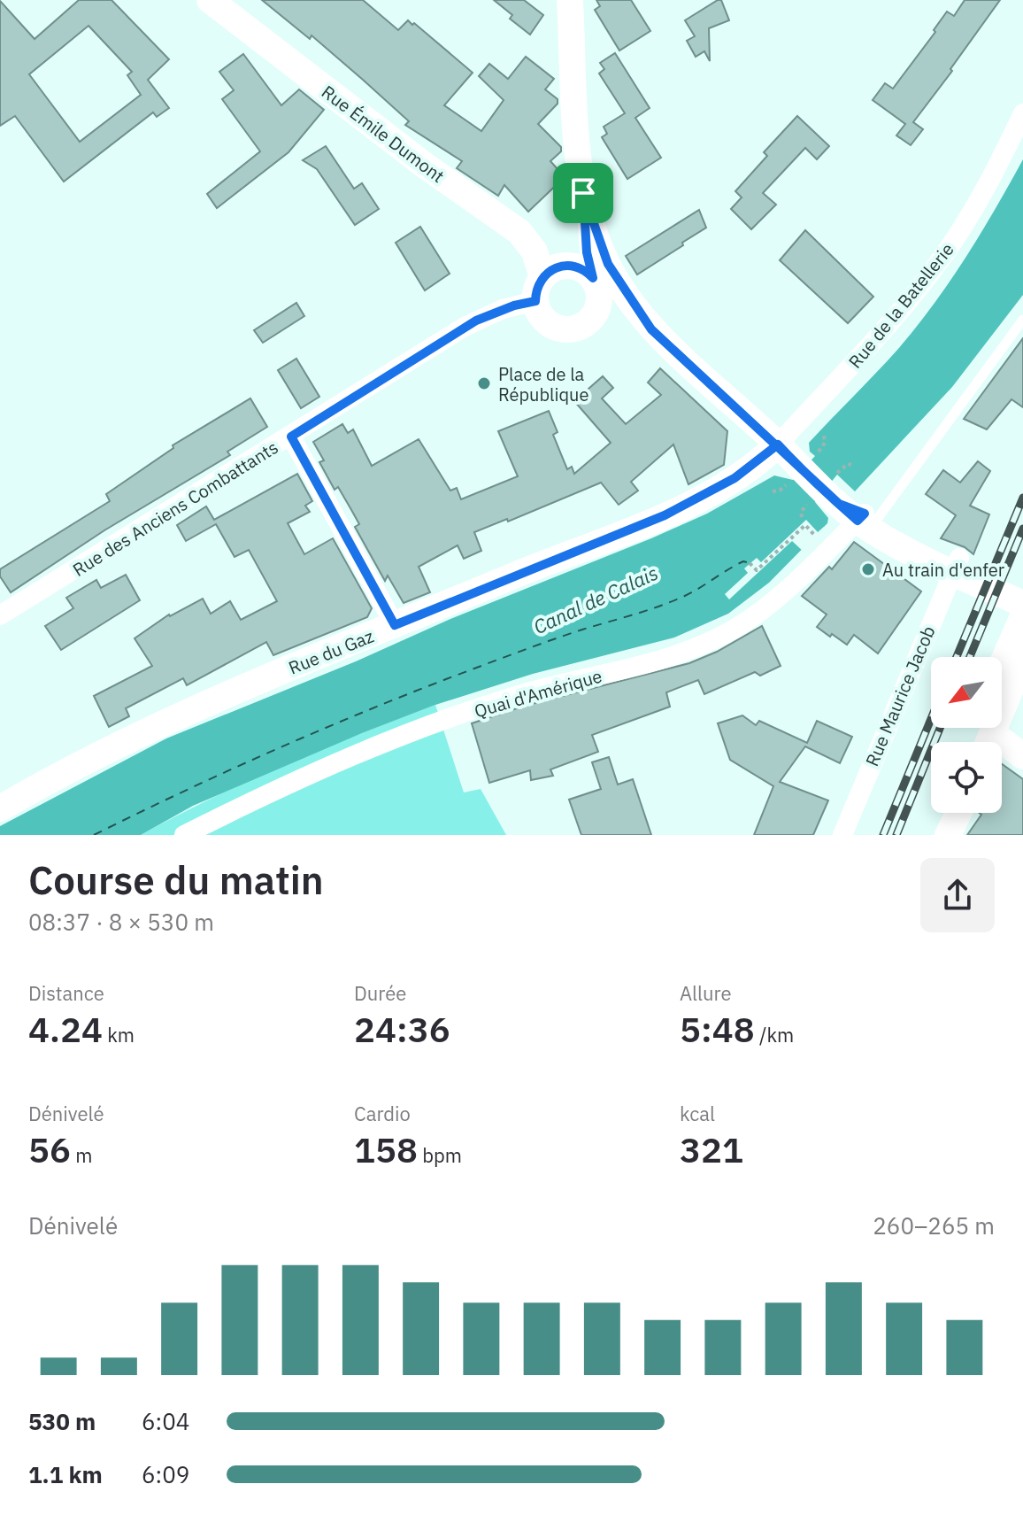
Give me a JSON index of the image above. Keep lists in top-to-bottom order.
{
  "streets": {
    "street": [
      "Rue Émile Dumont",
      "Rue de la Batellerie",
      "Rue des Anciens Combattants",
      "Rue du Gaz",
      "Quai d'Amérique",
      "Rue Maurice Jacob"
    ]
  },
  "crossings": [
    ["Rue Émile Dumont", "Rue des Anciens Combattants"],
    ["Rue de la Batellerie", "Rue du Gaz"]
  ],
  "water": ["Canal de Calais"],
  "places": ["Place de la République", "Au train d'enfer"],
  "north": "bottom left",
  "page": {
    "heading": ["Course du matin", "08:37 · 8 × 530 m"],
    "stats": [
      ["Distance", "4.24 km"],
      ["Durée", "24:36"],
      ["Allure", "5:48 /km"],
      ["Dénivelé", "56 m"],
      ["Cardio", "158 bpm"],
      ["kcal", "321"]
    ],
    "chart": ["Dénivelé", "260–265 m"],
    "list": [
      {
        "name": "530 m",
        "note": "6:04"
      },
      {
        "name": "1.1 km",
        "note": "6:09"
      }
    ]
  }
}
